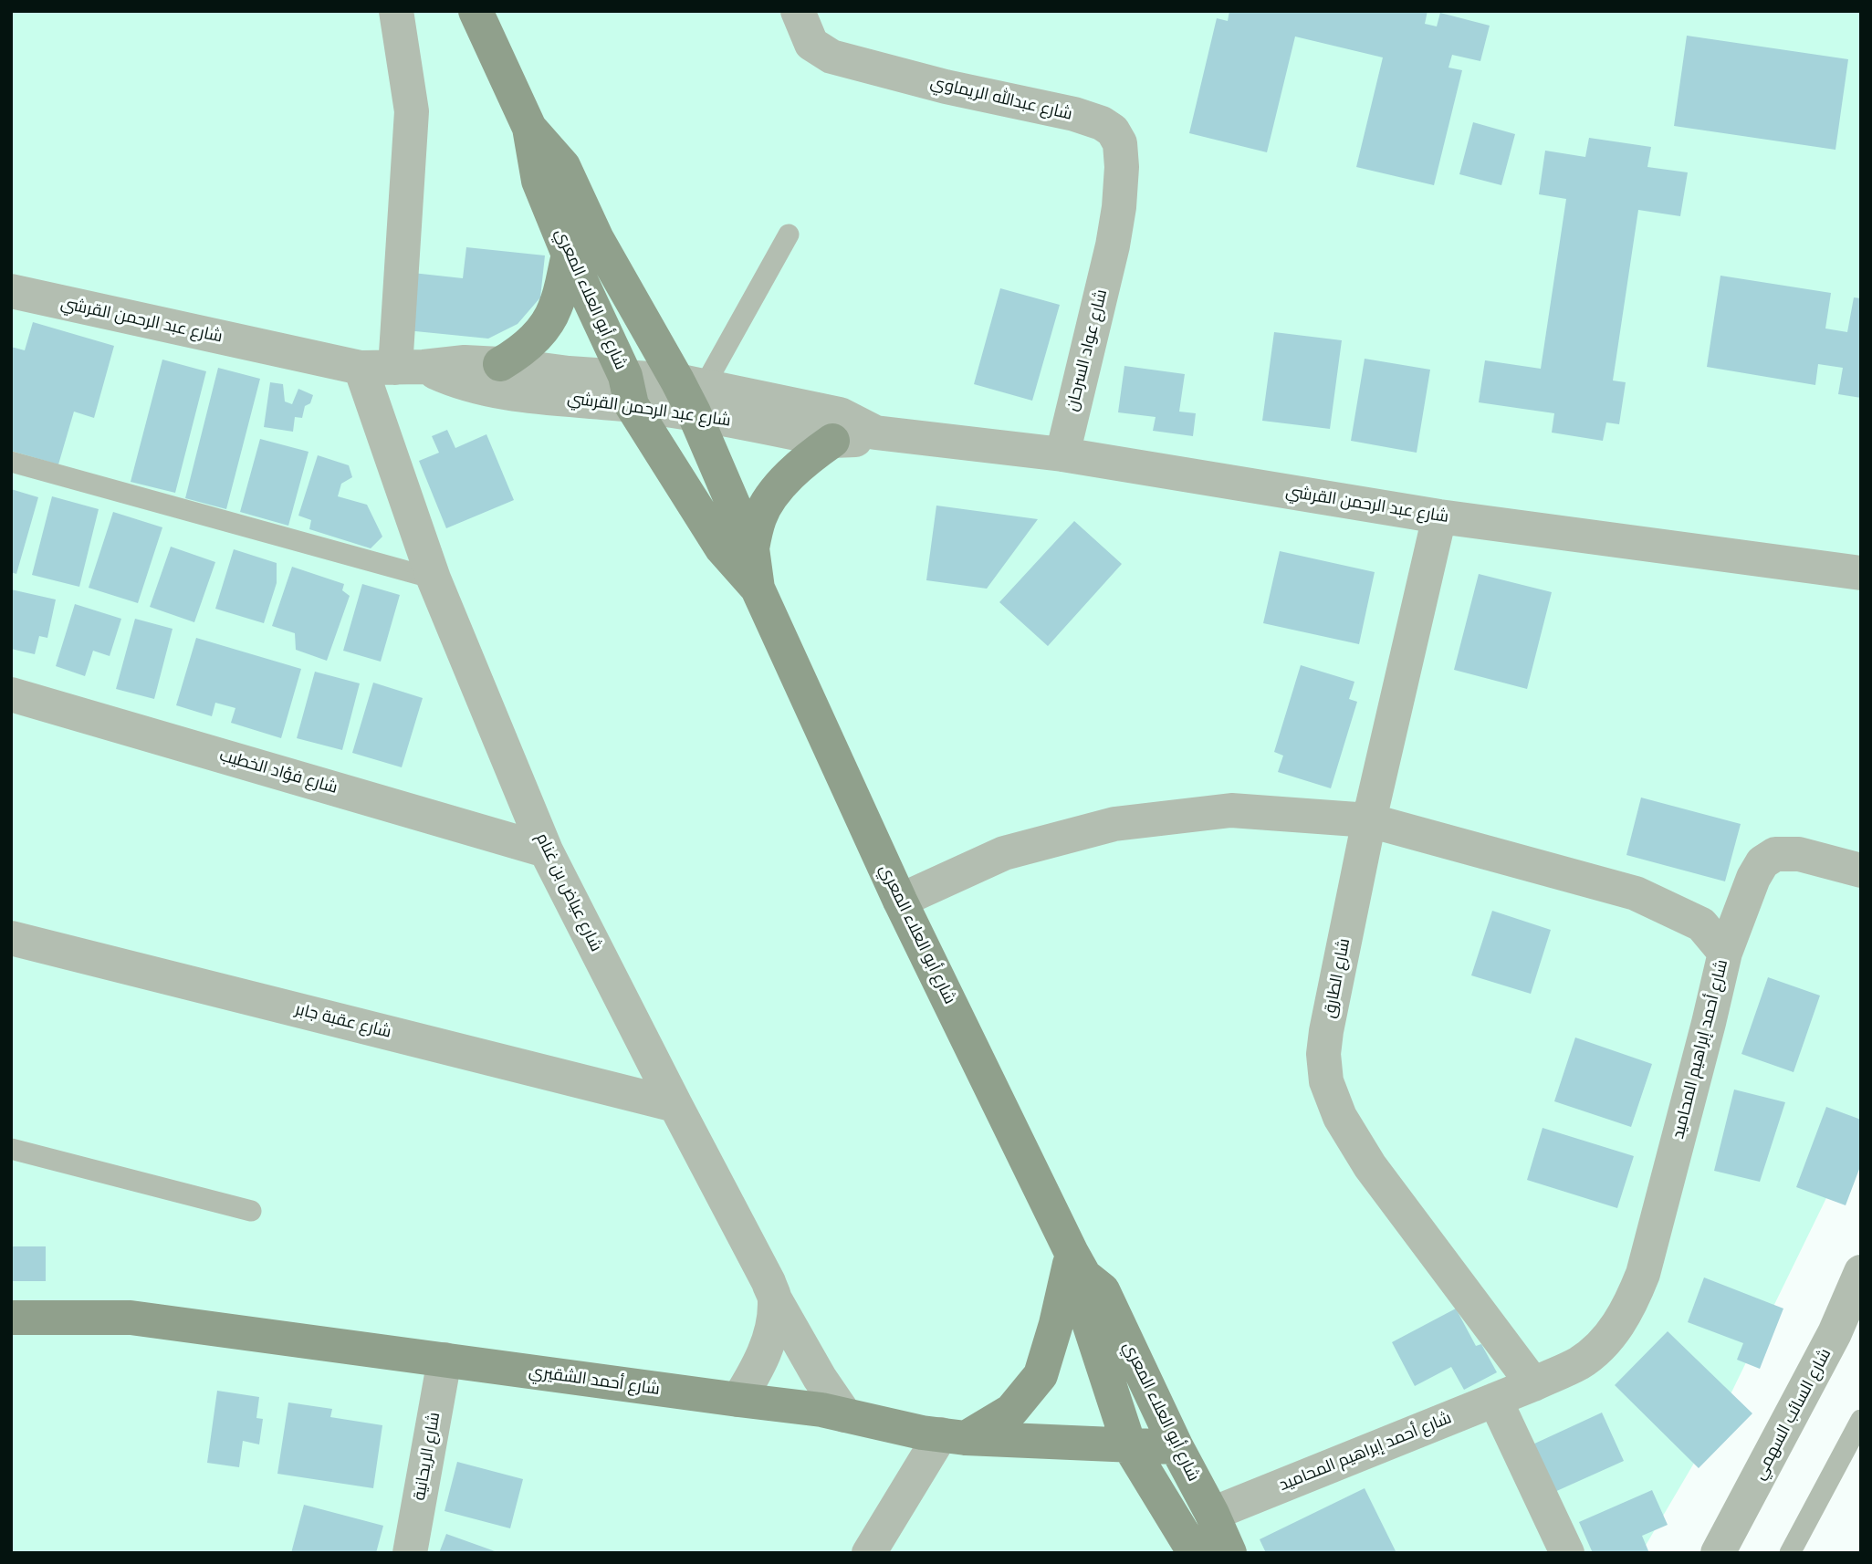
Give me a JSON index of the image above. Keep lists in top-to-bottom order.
{
  "streets": {
    "street": [
      "شارع عبدالله الريماوي",
      "شارع أبو العلاء المعري",
      "شارع عبد الرحمن القرشي",
      "شارع عواد السرحان",
      "شارع فؤاد الخطيب",
      "شارع عياض بن غنام",
      "شارع الطارق",
      "شارع عقبة جابر",
      "شارع أحمد إبراهيم المحاميد",
      "شارع أحمد الشقيري",
      "شارع السائب السهمي",
      "شارع الريحانية"
    ]
  },
  "crossings": [
    ["شارع عبدالله الريماوي", "شارع عواد السرحان"],
    ["شارع أبو العلاء المعري", "شارع عبد الرحمن القرشي"],
    ["شارع أبو العلاء المعري", "شارع أحمد إبراهيم المحاميد"],
    ["شارع أبو العلاء المعري", "شارع أحمد الشقيري"],
    ["شارع عبد الرحمن القرشي", "شارع عواد السرحان"],
    ["شارع عبد الرحمن القرشي", "شارع عياض بن غنام"],
    ["شارع عبد الرحمن القرشي", "شارع الطارق"],
    ["شارع فؤاد الخطيب", "شارع عياض بن غنام"],
    ["شارع عياض بن غنام", "شارع عقبة جابر"],
    ["شارع عياض بن غنام", "شارع أحمد الشقيري"],
    ["شارع الطارق", "شارع أحمد إبراهيم المحاميد"],
    ["شارع أحمد الشقيري", "شارع الريحانية"]
  ]
}
